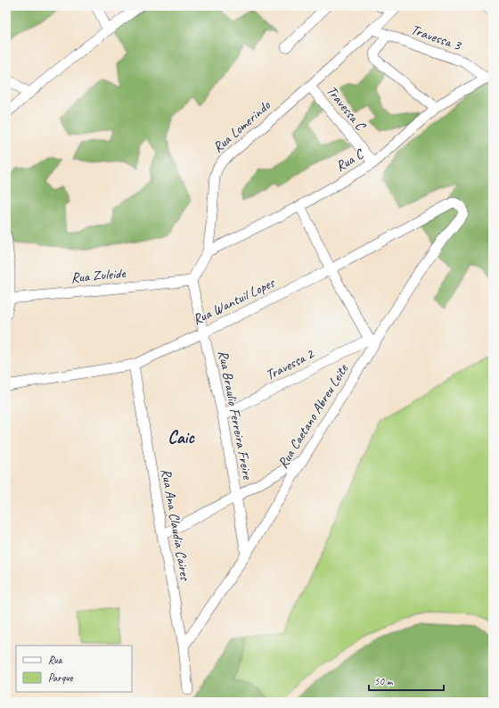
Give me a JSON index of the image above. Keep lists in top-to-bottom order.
{
  "streets": {
    "street": [
      "Travessa 3",
      "Travessa C",
      "Rua Lomerindo",
      "Rua C",
      "Rua Zuleide",
      "Rua Wantuil Lopes",
      "Travessa 2",
      "Rua Braulio Ferreira Freire",
      "Rua Caetano Abreu Leite",
      "Rua Ana Claudia Caires"
    ]
  },
  "crossings": [
    ["Travessa 3", "Rua Lomerindo"],
    ["Travessa 3", "Rua C"],
    ["Travessa C", "Rua Lomerindo"],
    ["Travessa C", "Rua C"],
    ["Rua Lomerindo", "Rua C"],
    ["Rua Lomerindo", "Rua Zuleide"],
    ["Rua Lomerindo", "Rua Braulio Ferreira Freire"],
    ["Rua Zuleide", "Rua Braulio Ferreira Freire"],
    ["Rua Wantuil Lopes", "Rua Braulio Ferreira Freire"],
    ["Rua Wantuil Lopes", "Rua Caetano Abreu Leite"],
    ["Rua Wantuil Lopes", "Rua Ana Claudia Caires"],
    ["Travessa 2", "Rua Braulio Ferreira Freire"],
    ["Travessa 2", "Rua Caetano Abreu Leite"],
    ["Rua Braulio Ferreira Freire", "Rua Caetano Abreu Leite"],
    ["Rua Caetano Abreu Leite", "Rua Ana Claudia Caires"]
  ],
  "districts": ["Caic"],
  "legend": ["Rua", "Parque"],
  "scale_bar": "50 m"
}
